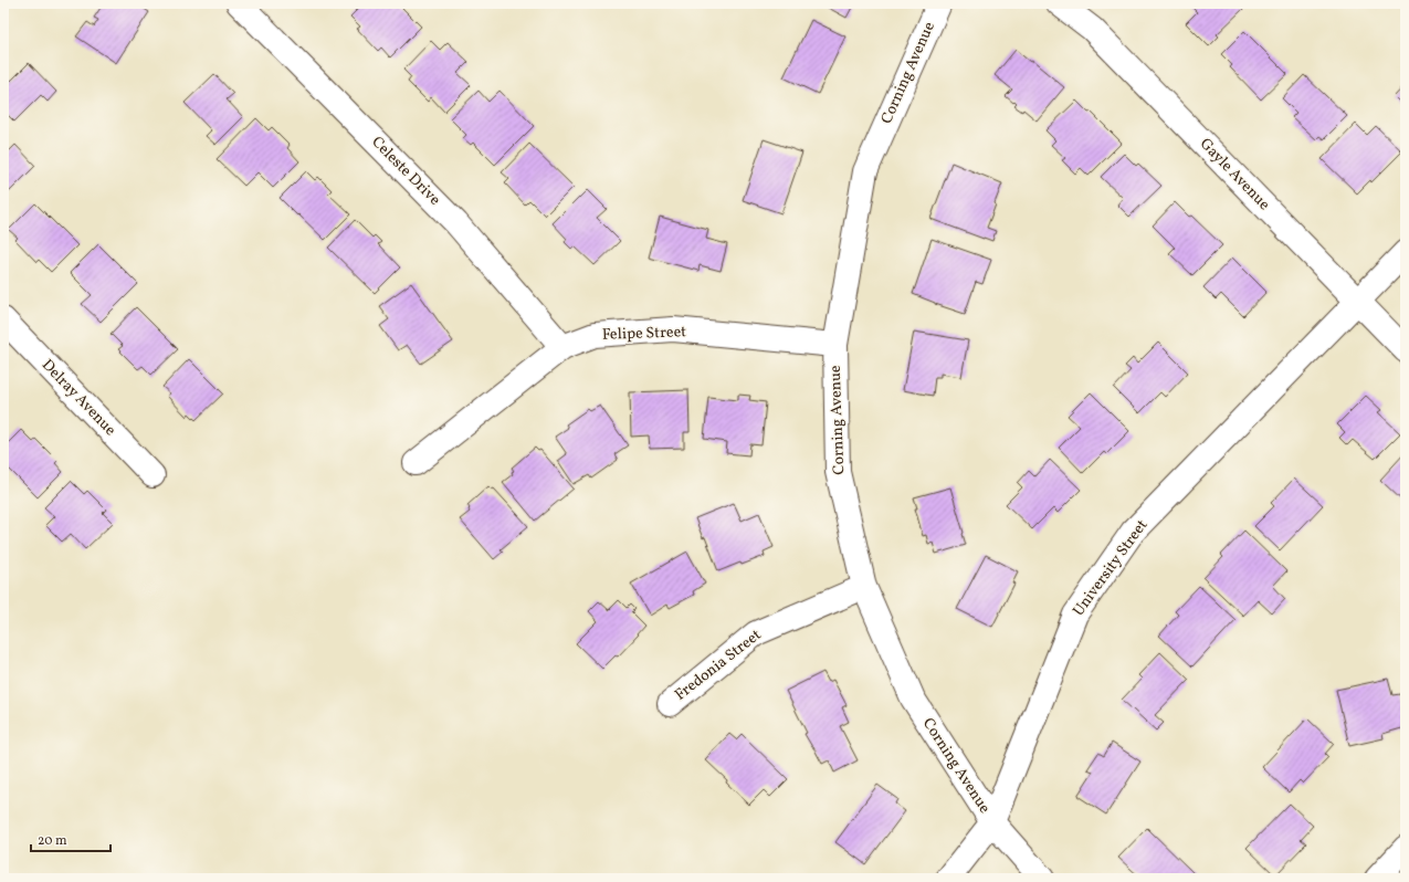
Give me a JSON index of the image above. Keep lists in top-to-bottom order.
{
  "streets": {
    "street": [
      "Corning Avenue",
      "Celeste Drive",
      "Gayle Avenue",
      "Felipe Street",
      "Delray Avenue",
      "University Street",
      "Fredonia Street"
    ]
  },
  "crossings": [
    ["Corning Avenue", "Felipe Street"],
    ["Corning Avenue", "University Street"],
    ["Corning Avenue", "Fredonia Street"],
    ["Celeste Drive", "Felipe Street"],
    ["Gayle Avenue", "University Street"]
  ],
  "scale_bar": "20 m"
}
